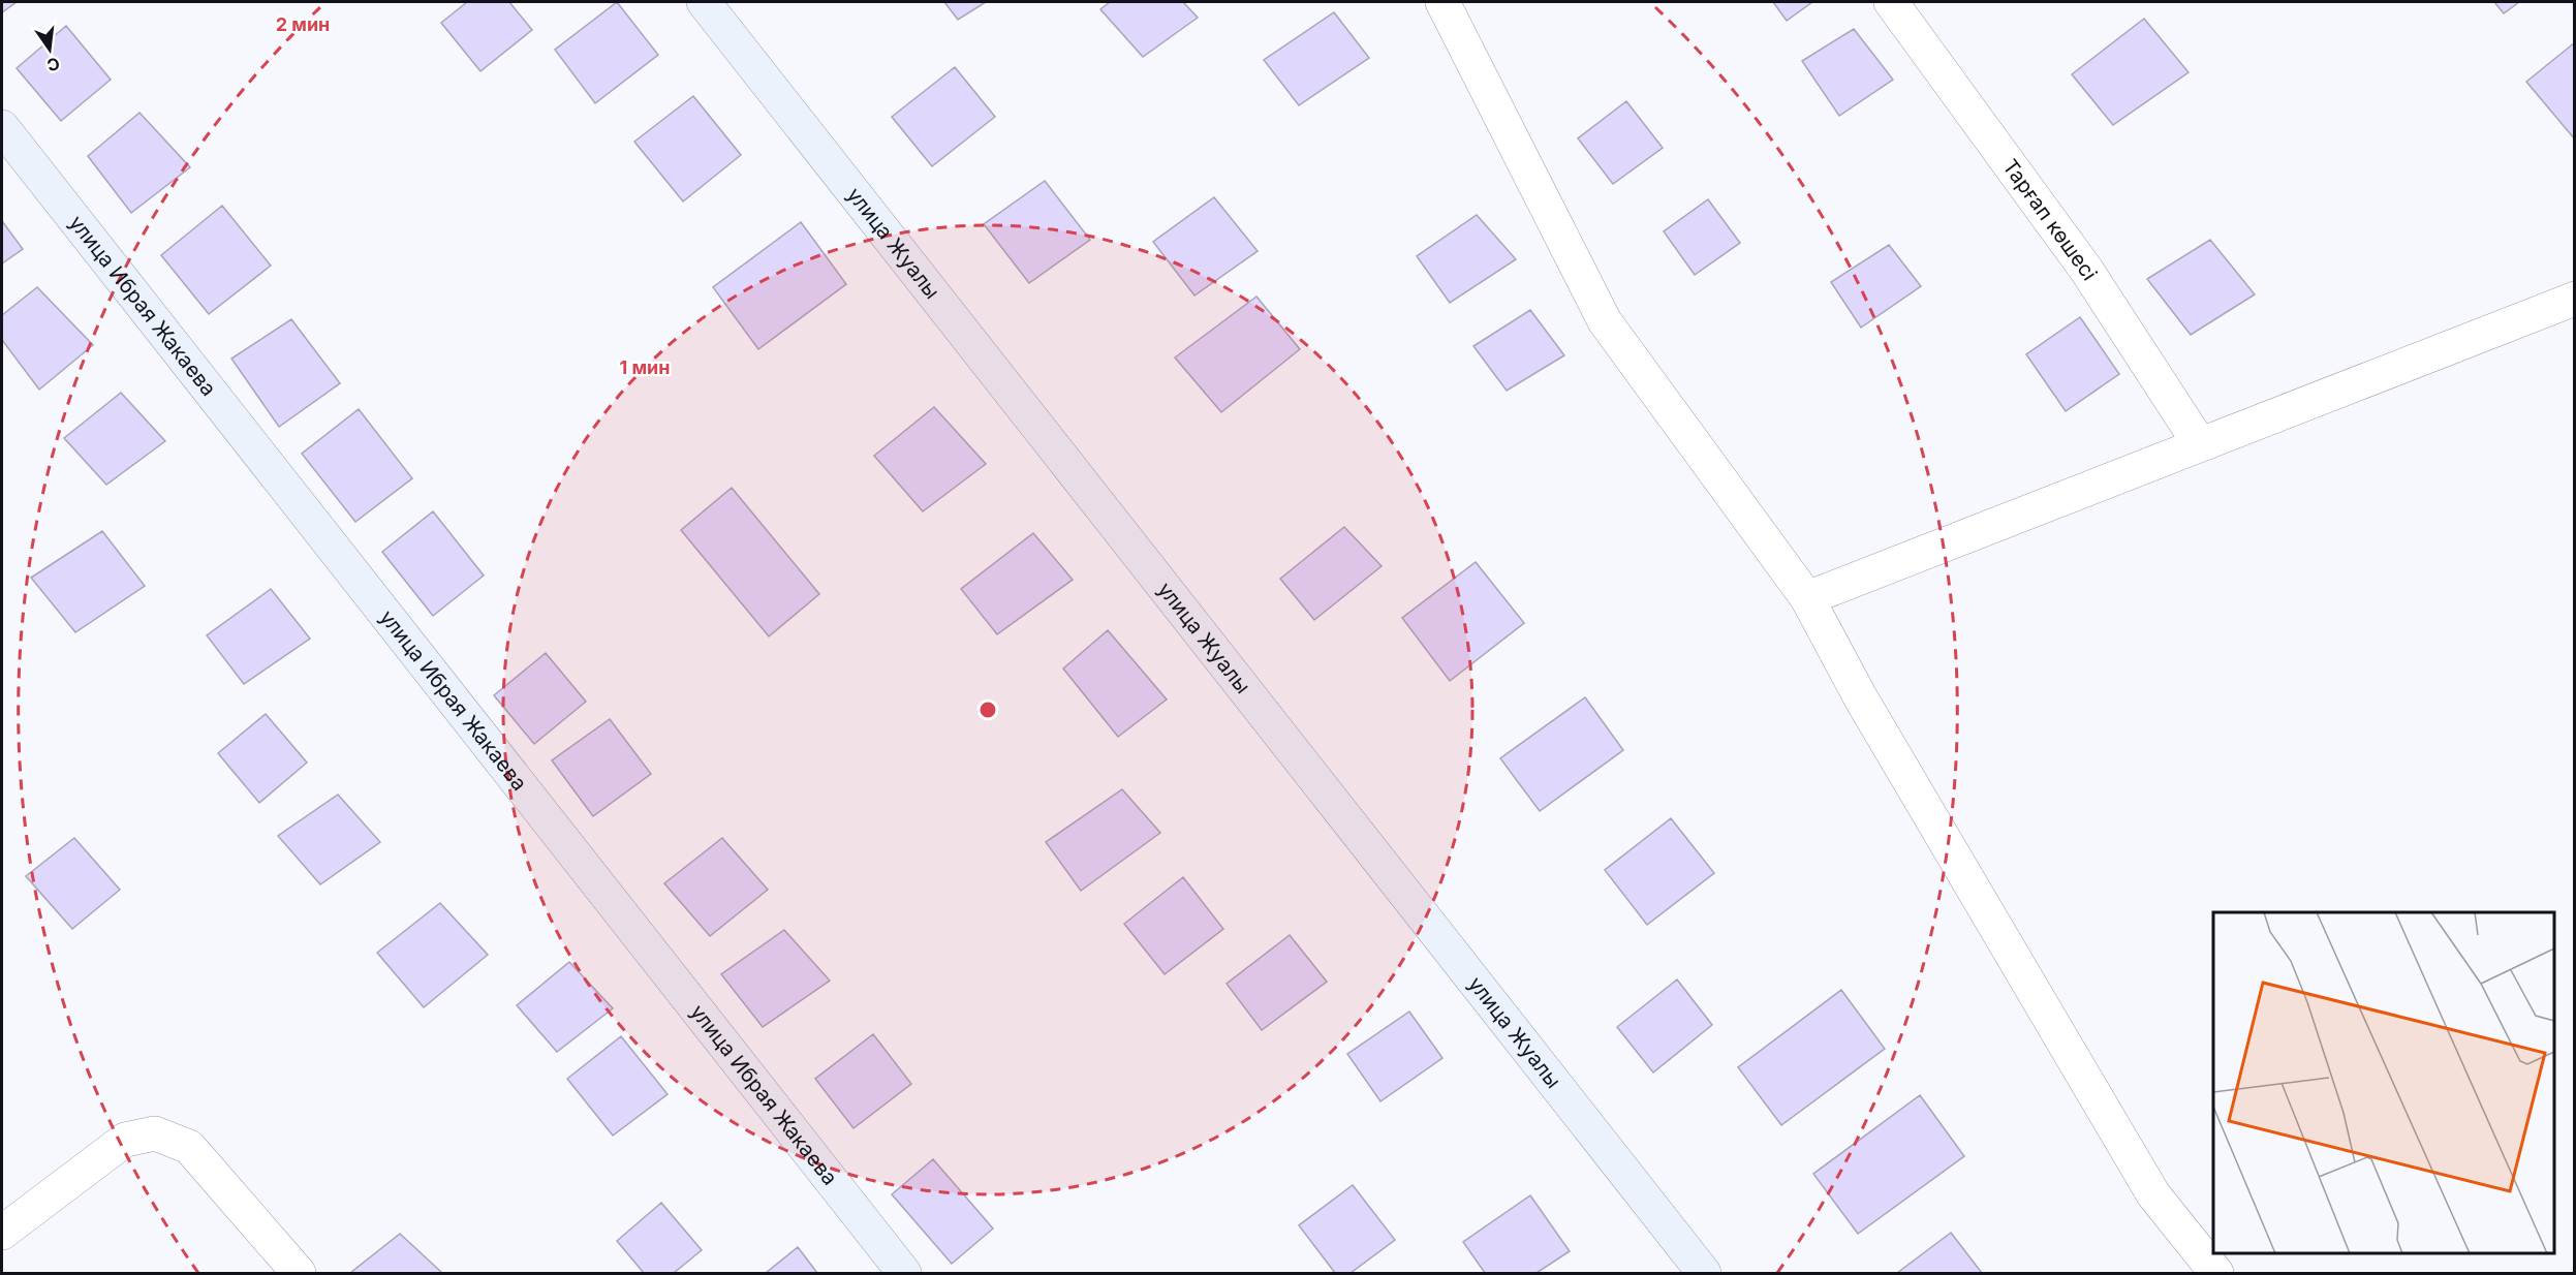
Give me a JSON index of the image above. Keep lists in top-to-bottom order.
{
  "streets": {
    "street": ["Тарғап көшесі", "улица Жуалы", "улица Ибрая Жакаева"]
  },
  "north": "bottom",
  "rings": ["2 мин", "1 мин"]
}
